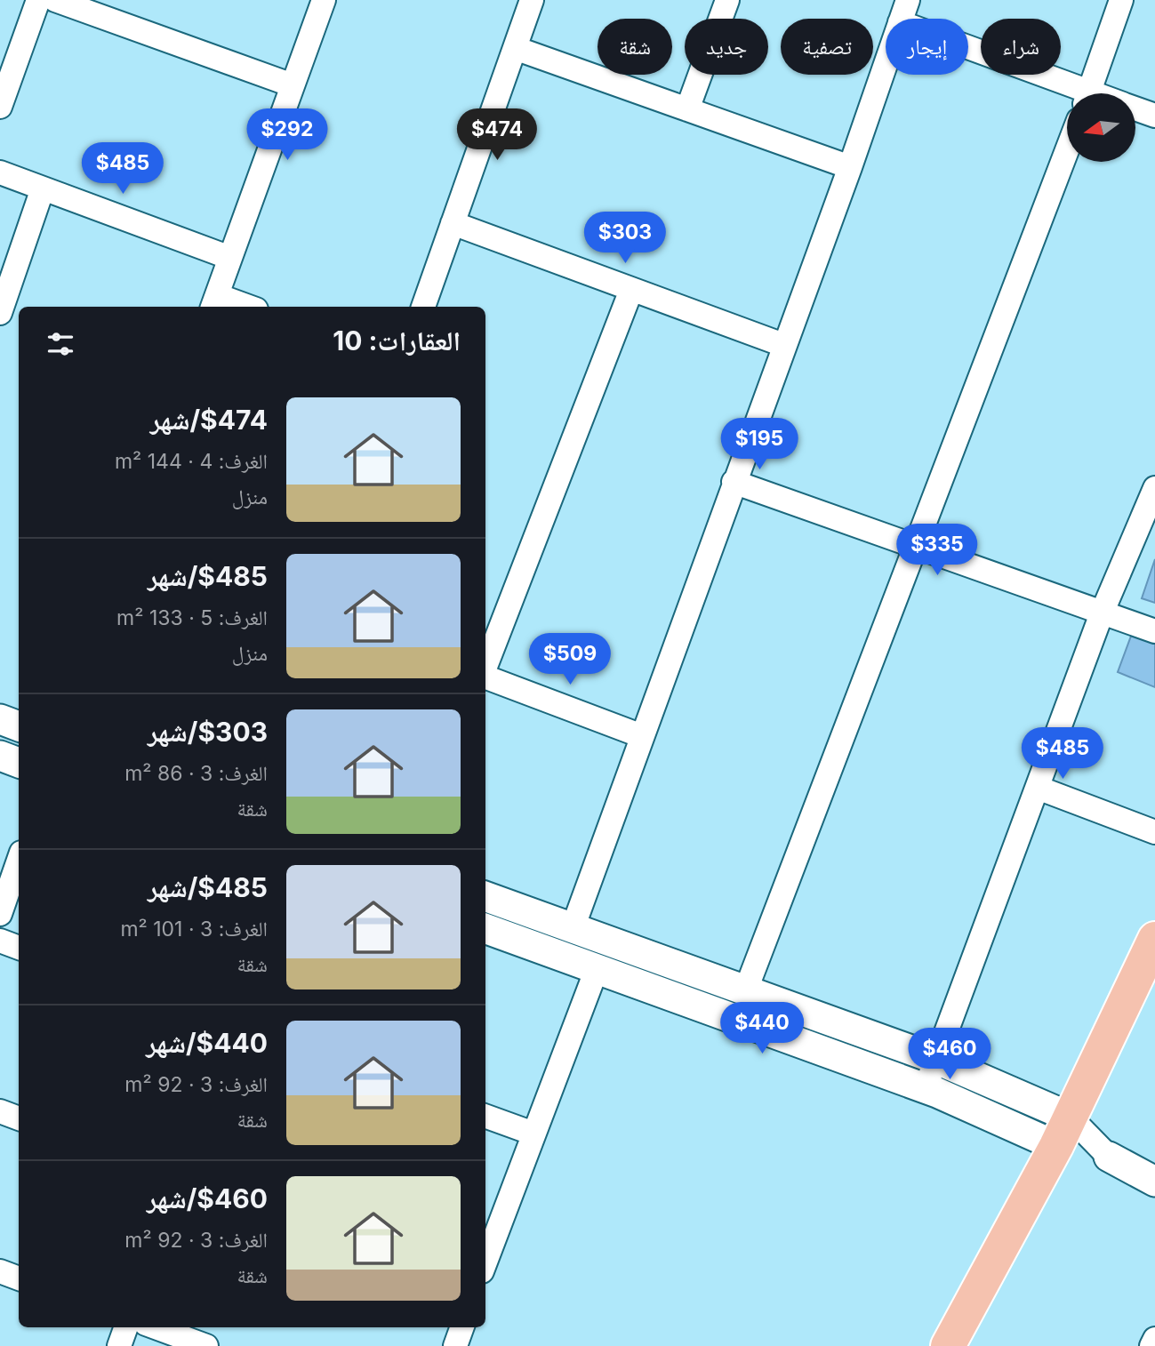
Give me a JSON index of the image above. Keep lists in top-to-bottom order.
{
  "north": "left",
  "page": {
    "chip": [
      "شراء",
      "إيجار",
      "تصفية",
      "جديد",
      "شقة"
    ],
    "price": [
      "$292",
      "$474",
      "$485",
      "$303",
      "$195",
      "$335",
      "$509",
      "$485",
      "$440",
      "$460"
    ],
    "heading": "العقارات: 10",
    "list": [
      {
        "name": "$474/شهر",
        "note": "الغرف: 4 · 144 m² · منزل"
      },
      {
        "name": "$485/شهر",
        "note": "الغرف: 5 · 133 m² · منزل"
      },
      {
        "name": "$303/شهر",
        "note": "الغرف: 3 · 86 m² · شقة"
      },
      {
        "name": "$485/شهر",
        "note": "الغرف: 3 · 101 m² · شقة"
      },
      {
        "name": "$440/شهر",
        "note": "الغرف: 3 · 92 m² · شقة"
      },
      {
        "name": "$460/شهر",
        "note": "الغرف: 3 · 92 m² · شقة"
      }
    ]
  }
}
